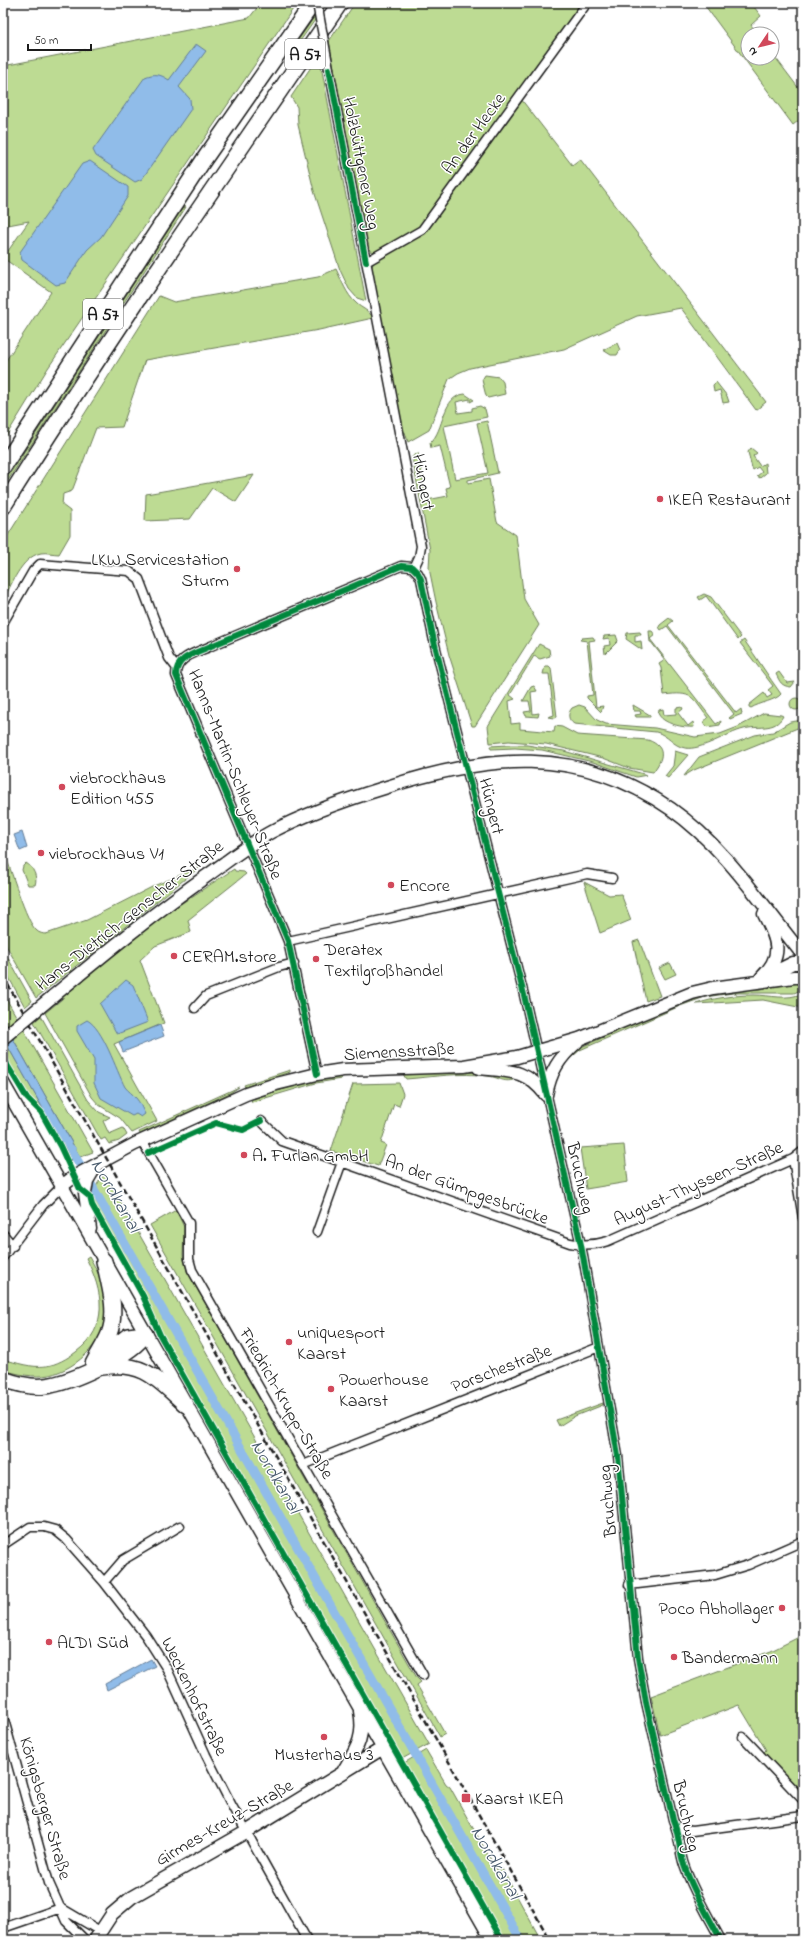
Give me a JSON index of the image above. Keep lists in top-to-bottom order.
{
  "streets": {
    "highway": ["A 57"],
    "street": [
      "An der Hecke",
      "Holzbüttgener Weg",
      "Hüngert",
      "Hanns-Martin-Schleyer-Straße",
      "Hans-Dietrich-Genscher-Straße",
      "Siemensstraße",
      "Bruchweg",
      "August-Thyssen-Straße",
      "An der Gümpgesbrücke",
      "Porschestraße",
      "Friedrich-Krupp-Straße",
      "Weckenhofstraße",
      "Königsberger Straße",
      "Girmes-Kreuz-Straße"
    ]
  },
  "crossings": [
    ["An der Hecke", "Holzbüttgener Weg"],
    ["Holzbüttgener Weg", "Hüngert"],
    ["Hüngert", "Hanns-Martin-Schleyer-Straße"],
    ["Hüngert", "Hans-Dietrich-Genscher-Straße"],
    ["Hüngert", "Siemensstraße"],
    ["Hüngert", "Bruchweg"],
    ["Hanns-Martin-Schleyer-Straße", "Hans-Dietrich-Genscher-Straße"],
    ["Hanns-Martin-Schleyer-Straße", "Siemensstraße"],
    ["Hans-Dietrich-Genscher-Straße", "Siemensstraße"],
    ["Siemensstraße", "Bruchweg"],
    ["Siemensstraße", "Friedrich-Krupp-Straße"],
    ["Bruchweg", "August-Thyssen-Straße"],
    ["Bruchweg", "An der Gümpgesbrücke"],
    ["Bruchweg", "Porschestraße"],
    ["August-Thyssen-Straße", "An der Gümpgesbrücke"],
    ["Porschestraße", "Friedrich-Krupp-Straße"],
    ["Weckenhofstraße", "Girmes-Kreuz-Straße"],
    ["Königsberger Straße", "Girmes-Kreuz-Straße"]
  ],
  "water": ["Nordkanal"],
  "places": {
    "other": [
      "IKEA Restaurant",
      "LKW Servicestation Sturm",
      "viebrockhaus Edition 455",
      "viebrockhaus V1",
      "Encore",
      "CERAM.store",
      "Deratex Textilgroßhandel",
      "A. Furlan GmbH",
      "uniquesport Kaarst",
      "Powerhouse Kaarst",
      "Poco Abhollager",
      "ALDI Süd",
      "Bandermann",
      "Musterhaus 3"
    ],
    "transit": ["Kaarst IKEA"]
  },
  "scale_bar": "50 m",
  "north": "bottom left"
}
